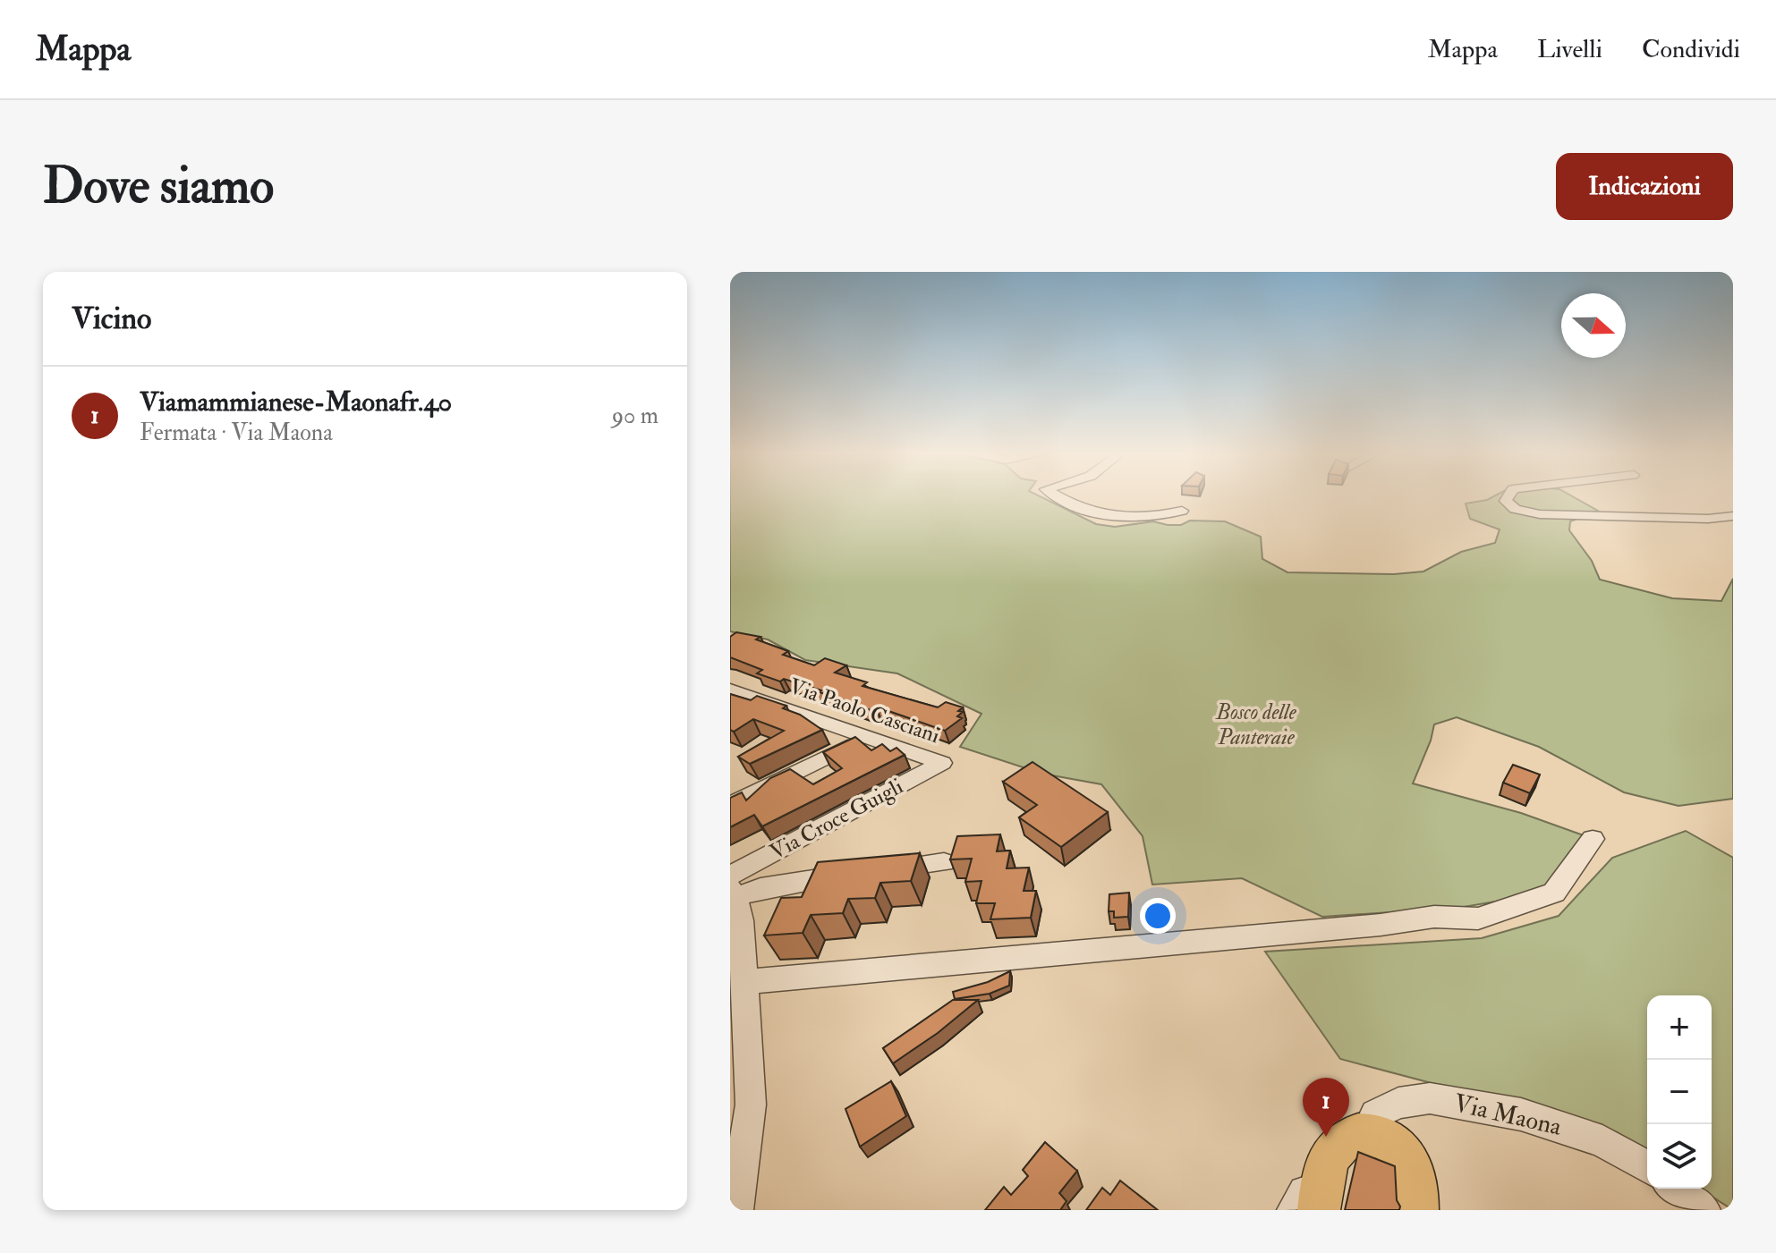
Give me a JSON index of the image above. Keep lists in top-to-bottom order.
{
  "streets": {
    "main road": ["Via Maona"],
    "street": ["Via Paolo Casciani", "Via Croce Guigli"]
  },
  "crossings": [
    ["Via Paolo Casciani", "Via Croce Guigli"]
  ],
  "parks": ["Bosco delle Panteraie"],
  "north": "right",
  "page": {
    "header": "Mappa",
    "nav": ["Mappa", "Livelli", "Condividi"],
    "buttons": "Indicazioni",
    "title": "Dove siamo",
    "heading": "Vicino",
    "list": [
      {
        "mark": "1",
        "name": "Viamammianese-Maonafr.40",
        "note": "Fermata · Via Maona",
        "value": "90 m"
      }
    ],
    "map_buttons": ["+", "−"],
    "pins": "1"
  }
}
